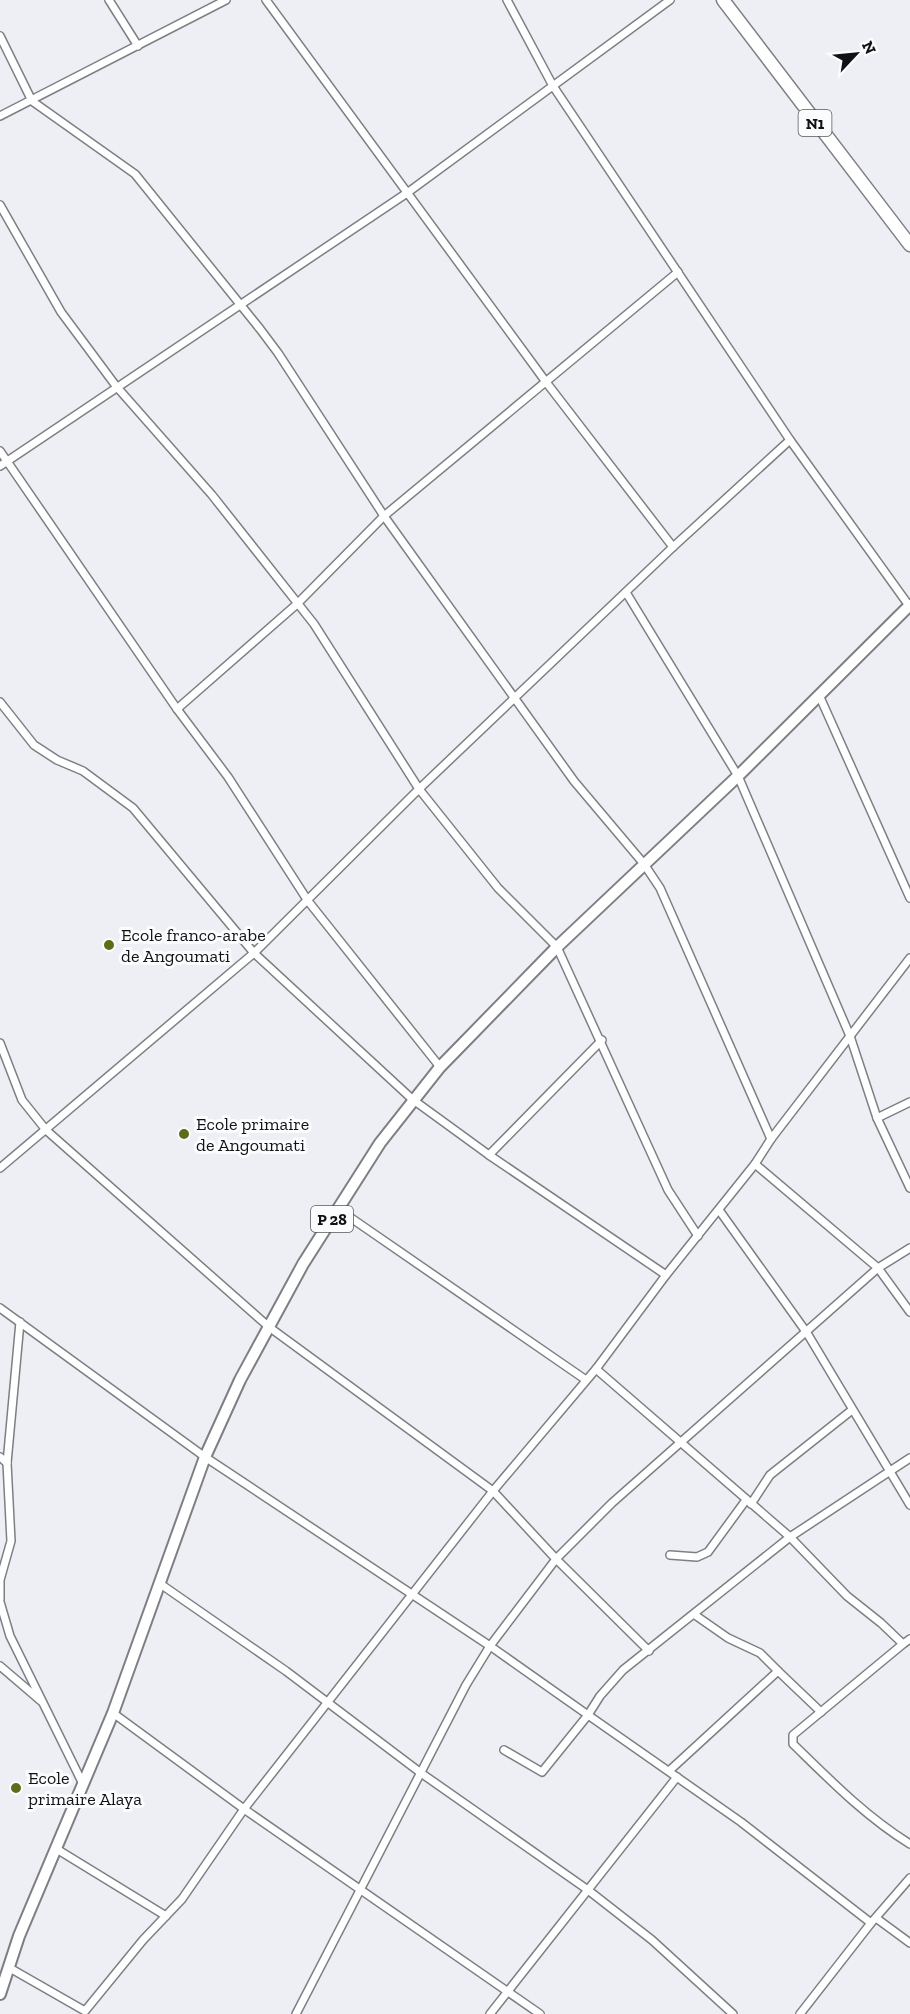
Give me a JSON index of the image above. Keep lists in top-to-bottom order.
{
  "streets": {
    "highway": ["N1"],
    "main road": ["P 28"]
  },
  "places": ["Ecole franco-arabe de Angoumati", "Ecole primaire de Angoumati", "Ecole primaire Alaya"],
  "north": "top right"
}
